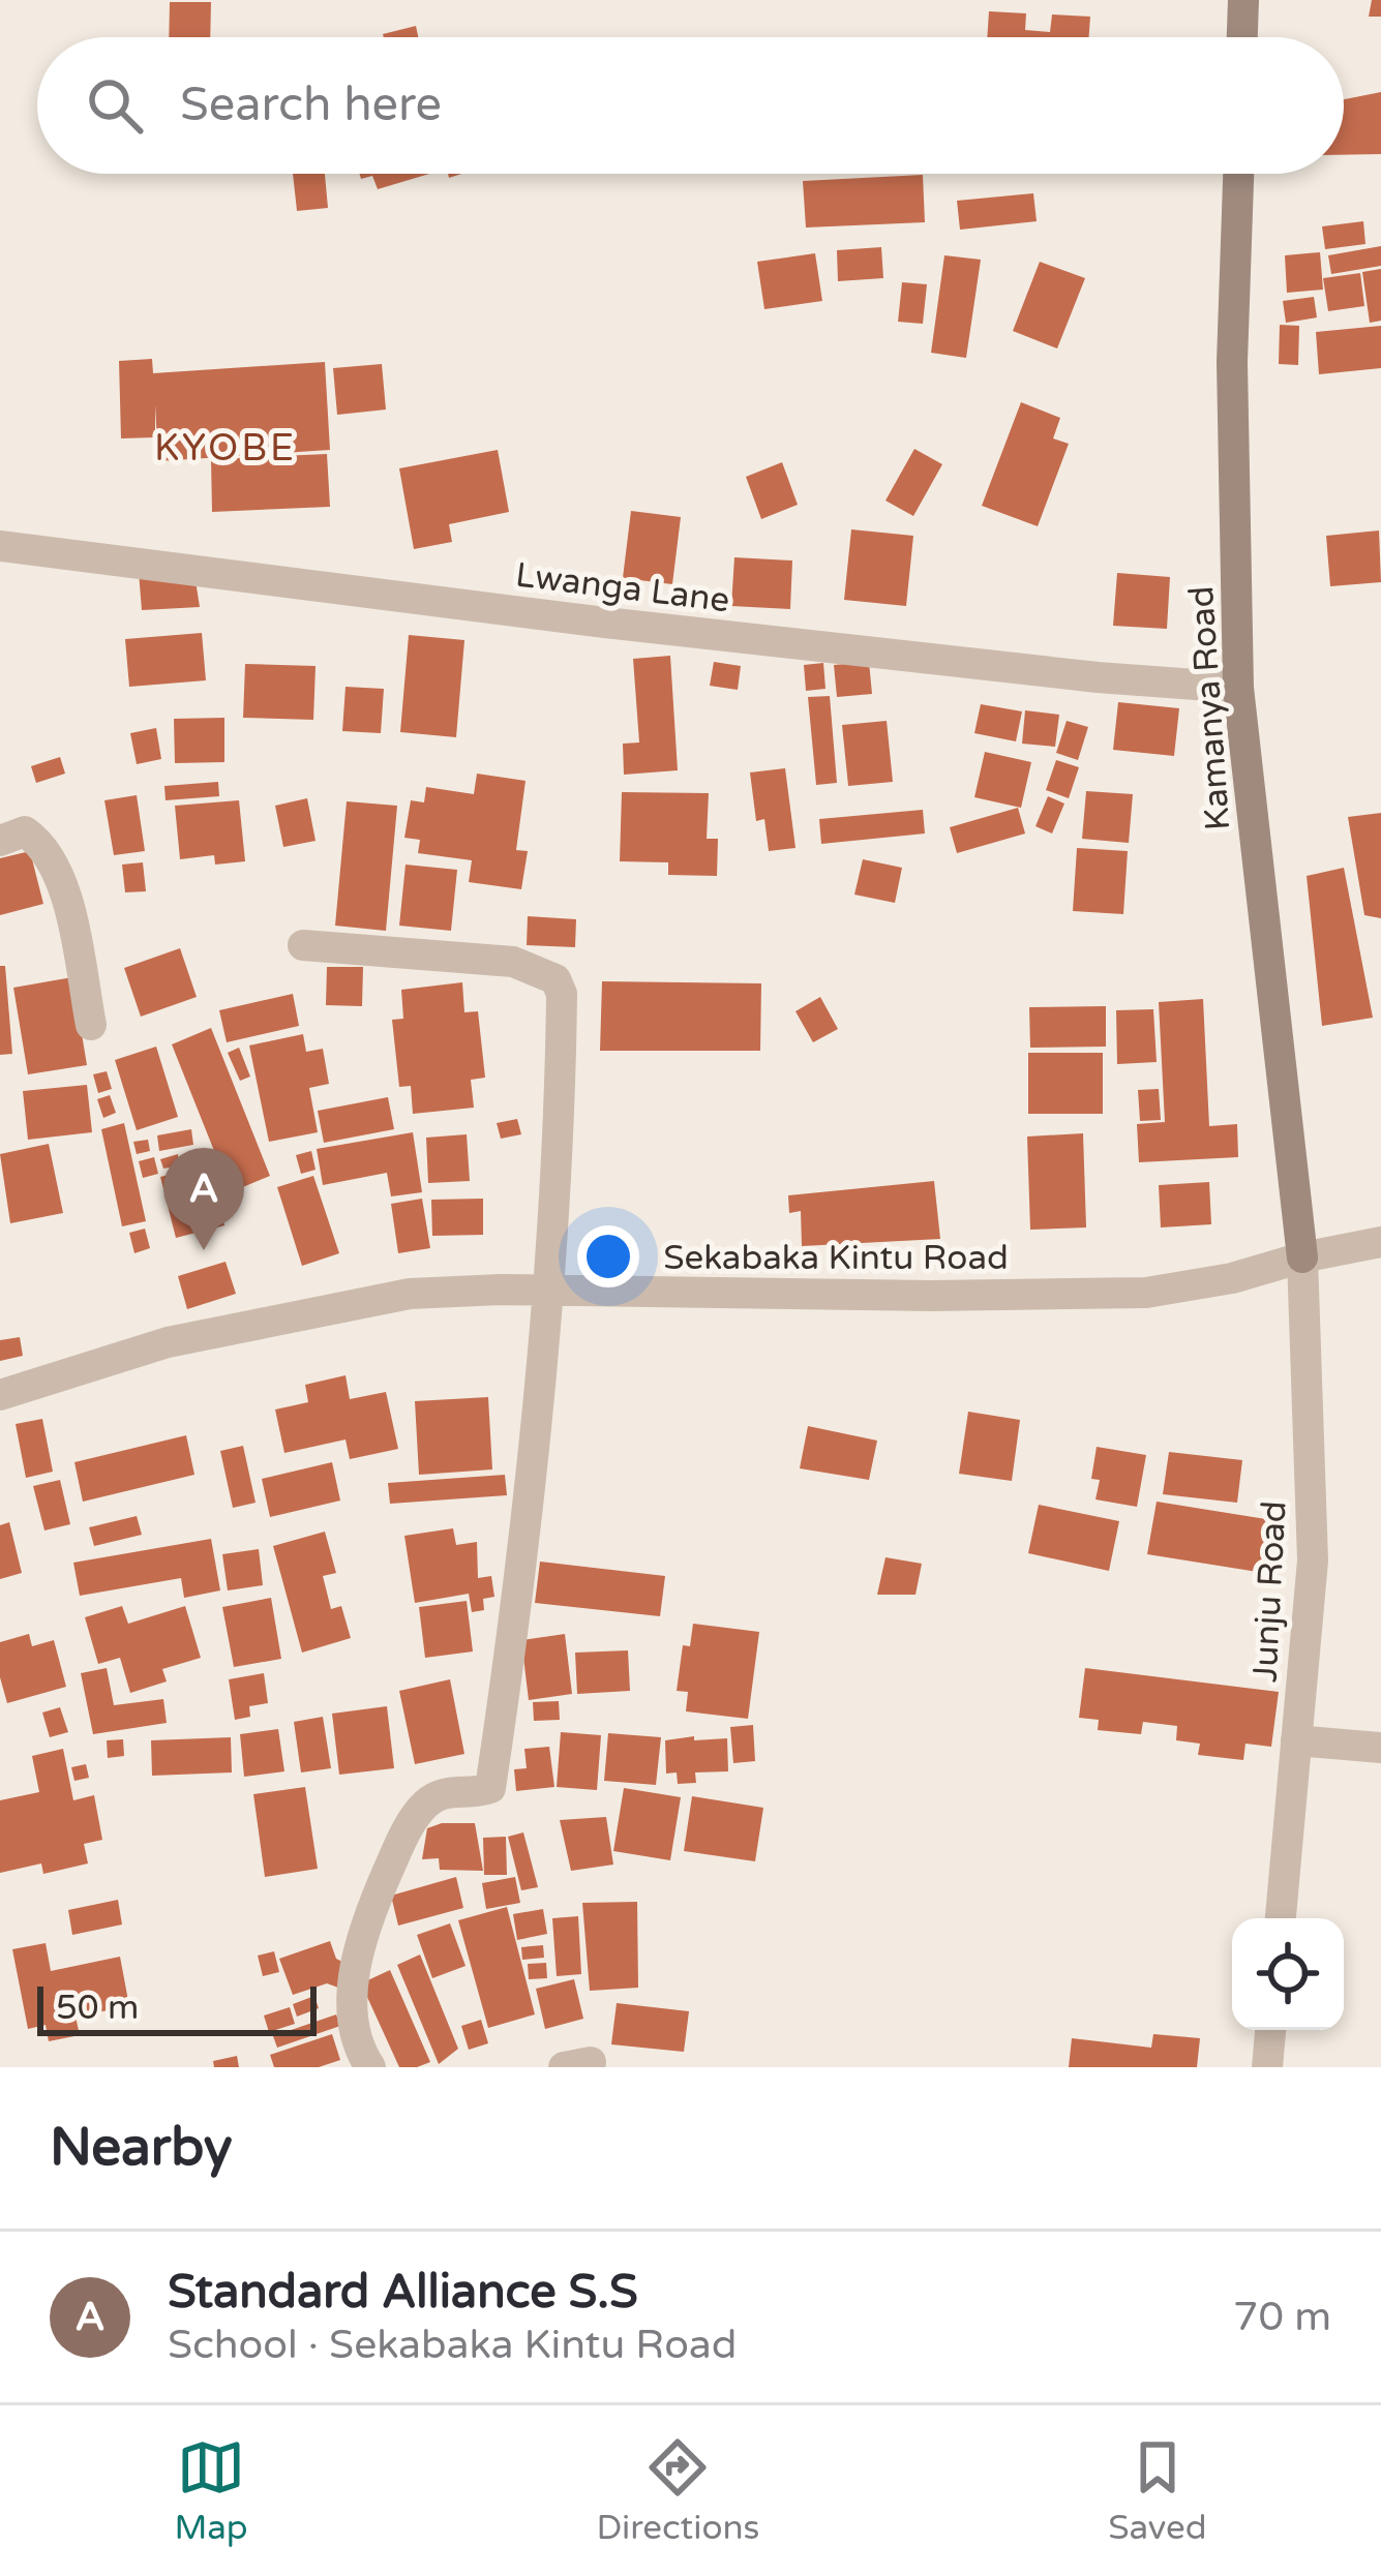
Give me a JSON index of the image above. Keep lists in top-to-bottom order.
{
  "streets": {
    "street": [
      "Lwanga Lane",
      "Kamanya Road",
      "Sekabaka Kintu Road",
      "Junju Road"
    ]
  },
  "crossings": [
    ["Lwanga Lane", "Kamanya Road"],
    ["Kamanya Road", "Sekabaka Kintu Road"],
    ["Kamanya Road", "Junju Road"],
    ["Sekabaka Kintu Road", "Junju Road"]
  ],
  "districts": ["KYOBE"],
  "scale_bar": "50 m",
  "page": {
    "search": "Search here",
    "pins": "A",
    "scale": "50 m",
    "heading": "Nearby",
    "list": [
      {
        "mark": "A",
        "name": "Standard Alliance S.S",
        "note": "School · Sekabaka Kintu Road",
        "value": "70 m"
      }
    ],
    "nav": ["Map", "Directions", "Saved"]
  }
}
